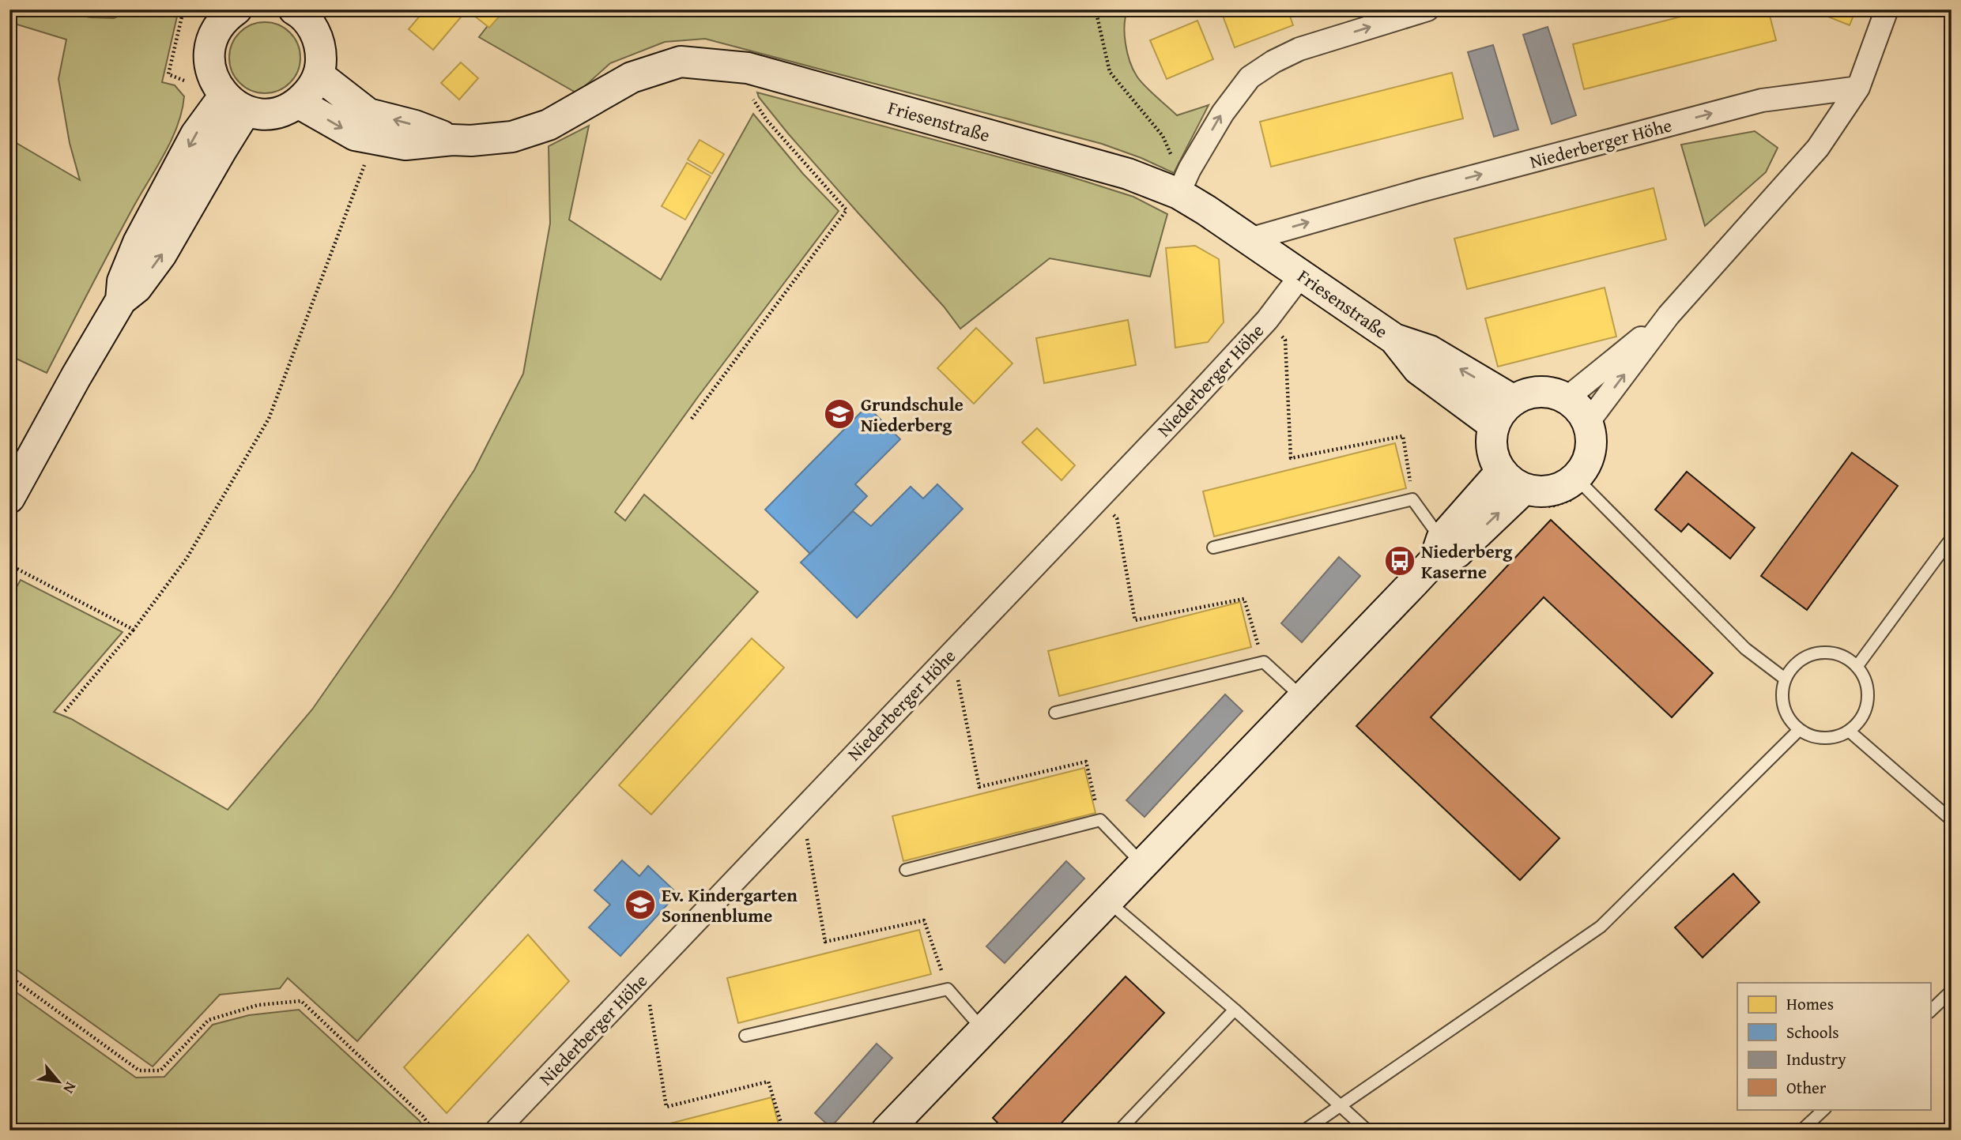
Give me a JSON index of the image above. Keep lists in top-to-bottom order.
{
  "streets": {
    "street": ["Friesenstraße", "Niederberger Höhe"]
  },
  "crossings": [
    ["Friesenstraße", "Niederberger Höhe"]
  ],
  "places": {
    "school or university": ["Grundschule Niederberg", "Ev. Kindergarten Sonnenblume"],
    "bus stop": ["Niederberg Kaserne"]
  },
  "legend": [
    "Homes",
    "Schools",
    "Industry",
    "Other"
  ],
  "north": "bottom right"
}
